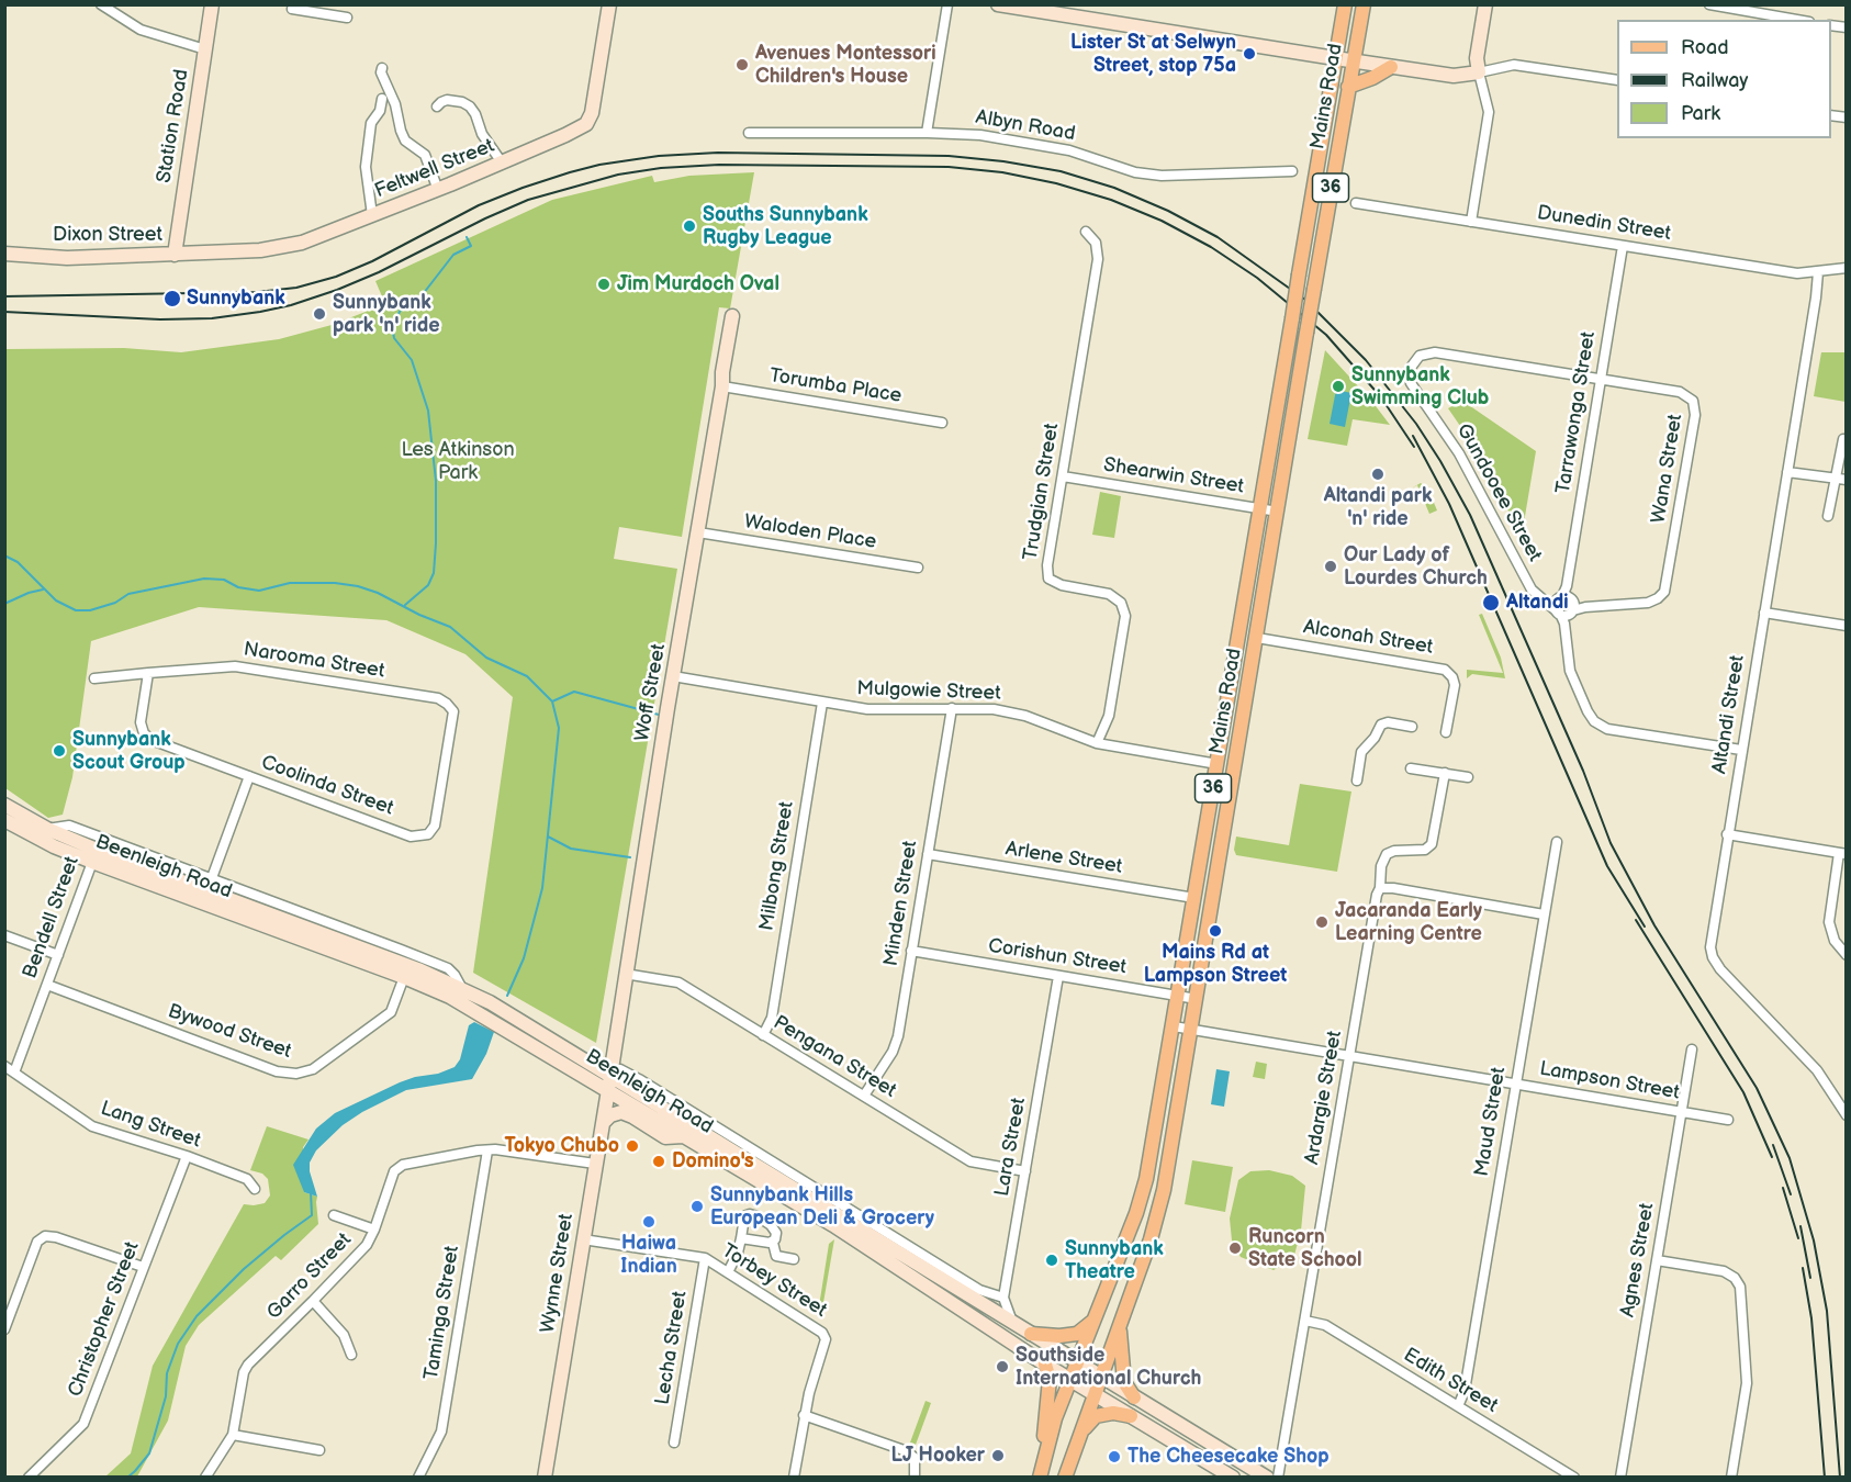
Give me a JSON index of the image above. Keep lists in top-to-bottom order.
{
  "streets": {
    "main road": ["Mains Road", "36"],
    "street": [
      "Station Road",
      "Albyn Road",
      "Feltwell Street",
      "Dunedin Street",
      "Dixon Street",
      "Torumba Place",
      "Tarrawonga Street",
      "Wana Street",
      "Shearwin Street",
      "Trudgian Street",
      "Gundooee Street",
      "Waloden Place",
      "Alconah Street",
      "Narooma Street",
      "Mulgowie Street",
      "Woff Street",
      "Altandi Street",
      "Coolinda Street",
      "Arlene Street",
      "Milbong Street",
      "Beenleigh Road",
      "Minden Street",
      "Bendell Street",
      "Corishun Street",
      "Bywood Street",
      "Pengana Street",
      "Lampson Street",
      "Ardargie Street",
      "Maud Street",
      "Lang Street",
      "Lara Street",
      "Agnes Street",
      "Wynne Street",
      "Garro Street",
      "Torbey Street",
      "Taminga Street",
      "Christopher Street",
      "Lecha Street",
      "Edith Street"
    ]
  },
  "crossings": [
    ["Mains Road", "36"],
    ["Mains Road", "Shearwin Street"],
    ["Mains Road", "Alconah Street"],
    ["Mains Road", "Mulgowie Street"],
    ["Mains Road", "Arlene Street"],
    ["Mains Road", "Beenleigh Road"],
    ["Mains Road", "Corishun Street"],
    ["Mains Road", "Lampson Street"],
    ["Station Road", "Feltwell Street"],
    ["Station Road", "Dixon Street"],
    ["Feltwell Street", "Dixon Street"],
    ["36", "Beenleigh Road"],
    ["Dunedin Street", "Tarrawonga Street"],
    ["Dunedin Street", "Altandi Street"],
    ["Torumba Place", "Woff Street"],
    ["Tarrawonga Street", "Wana Street"],
    ["Tarrawonga Street", "Gundooee Street"],
    ["Wana Street", "Gundooee Street"],
    ["Shearwin Street", "Trudgian Street"],
    ["Trudgian Street", "Mulgowie Street"],
    ["Waloden Place", "Woff Street"],
    ["Narooma Street", "Coolinda Street"],
    ["Mulgowie Street", "Woff Street"],
    ["Mulgowie Street", "Milbong Street"],
    ["Mulgowie Street", "Minden Street"],
    ["Woff Street", "Beenleigh Road"],
    ["Woff Street", "Pengana Street"],
    ["Woff Street", "Wynne Street"],
    ["Arlene Street", "Minden Street"],
    ["Milbong Street", "Pengana Street"],
    ["Beenleigh Road", "Bendell Street"],
    ["Beenleigh Road", "Bywood Street"],
    ["Beenleigh Road", "Lara Street"],
    ["Beenleigh Road", "Wynne Street"],
    ["Minden Street", "Corishun Street"],
    ["Minden Street", "Pengana Street"],
    ["Bendell Street", "Bywood Street"],
    ["Bendell Street", "Lang Street"],
    ["Corishun Street", "Lara Street"],
    ["Pengana Street", "Lara Street"],
    ["Lampson Street", "Ardargie Street"],
    ["Lampson Street", "Maud Street"],
    ["Lampson Street", "Agnes Street"],
    ["Ardargie Street", "Edith Street"],
    ["Maud Street", "Edith Street"],
    ["Lang Street", "Christopher Street"],
    ["Wynne Street", "Garro Street"],
    ["Wynne Street", "Torbey Street"],
    ["Garro Street", "Taminga Street"],
    ["Torbey Street", "Lecha Street"]
  ],
  "parks": ["Les Atkinson Park"],
  "places": [
    "Lister St at Selwyn Street, stop 75a",
    "Avenues Montessori Children's House",
    "Souths Sunnybank Rugby League",
    "Jim Murdoch Oval",
    "Sunnybank",
    "Sunnybank park 'n' ride",
    "Sunnybank Swimming Club",
    "Altandi park 'n' ride",
    "Our Lady of Lourdes Church",
    "Altandi",
    "Sunnybank Scout Group",
    "Jacaranda Early Learning Centre",
    "Mains Rd at Lampson Street",
    "Tokyo Chubo",
    "Domino's",
    "Sunnybank Hills European Deli & Grocery",
    "Haiwa Indian",
    "Runcorn State School",
    "Sunnybank Theatre",
    "Southside International Church",
    "LJ Hooker",
    "The Cheesecake Shop"
  ],
  "legend": ["Road", "Railway", "Park"]
}
